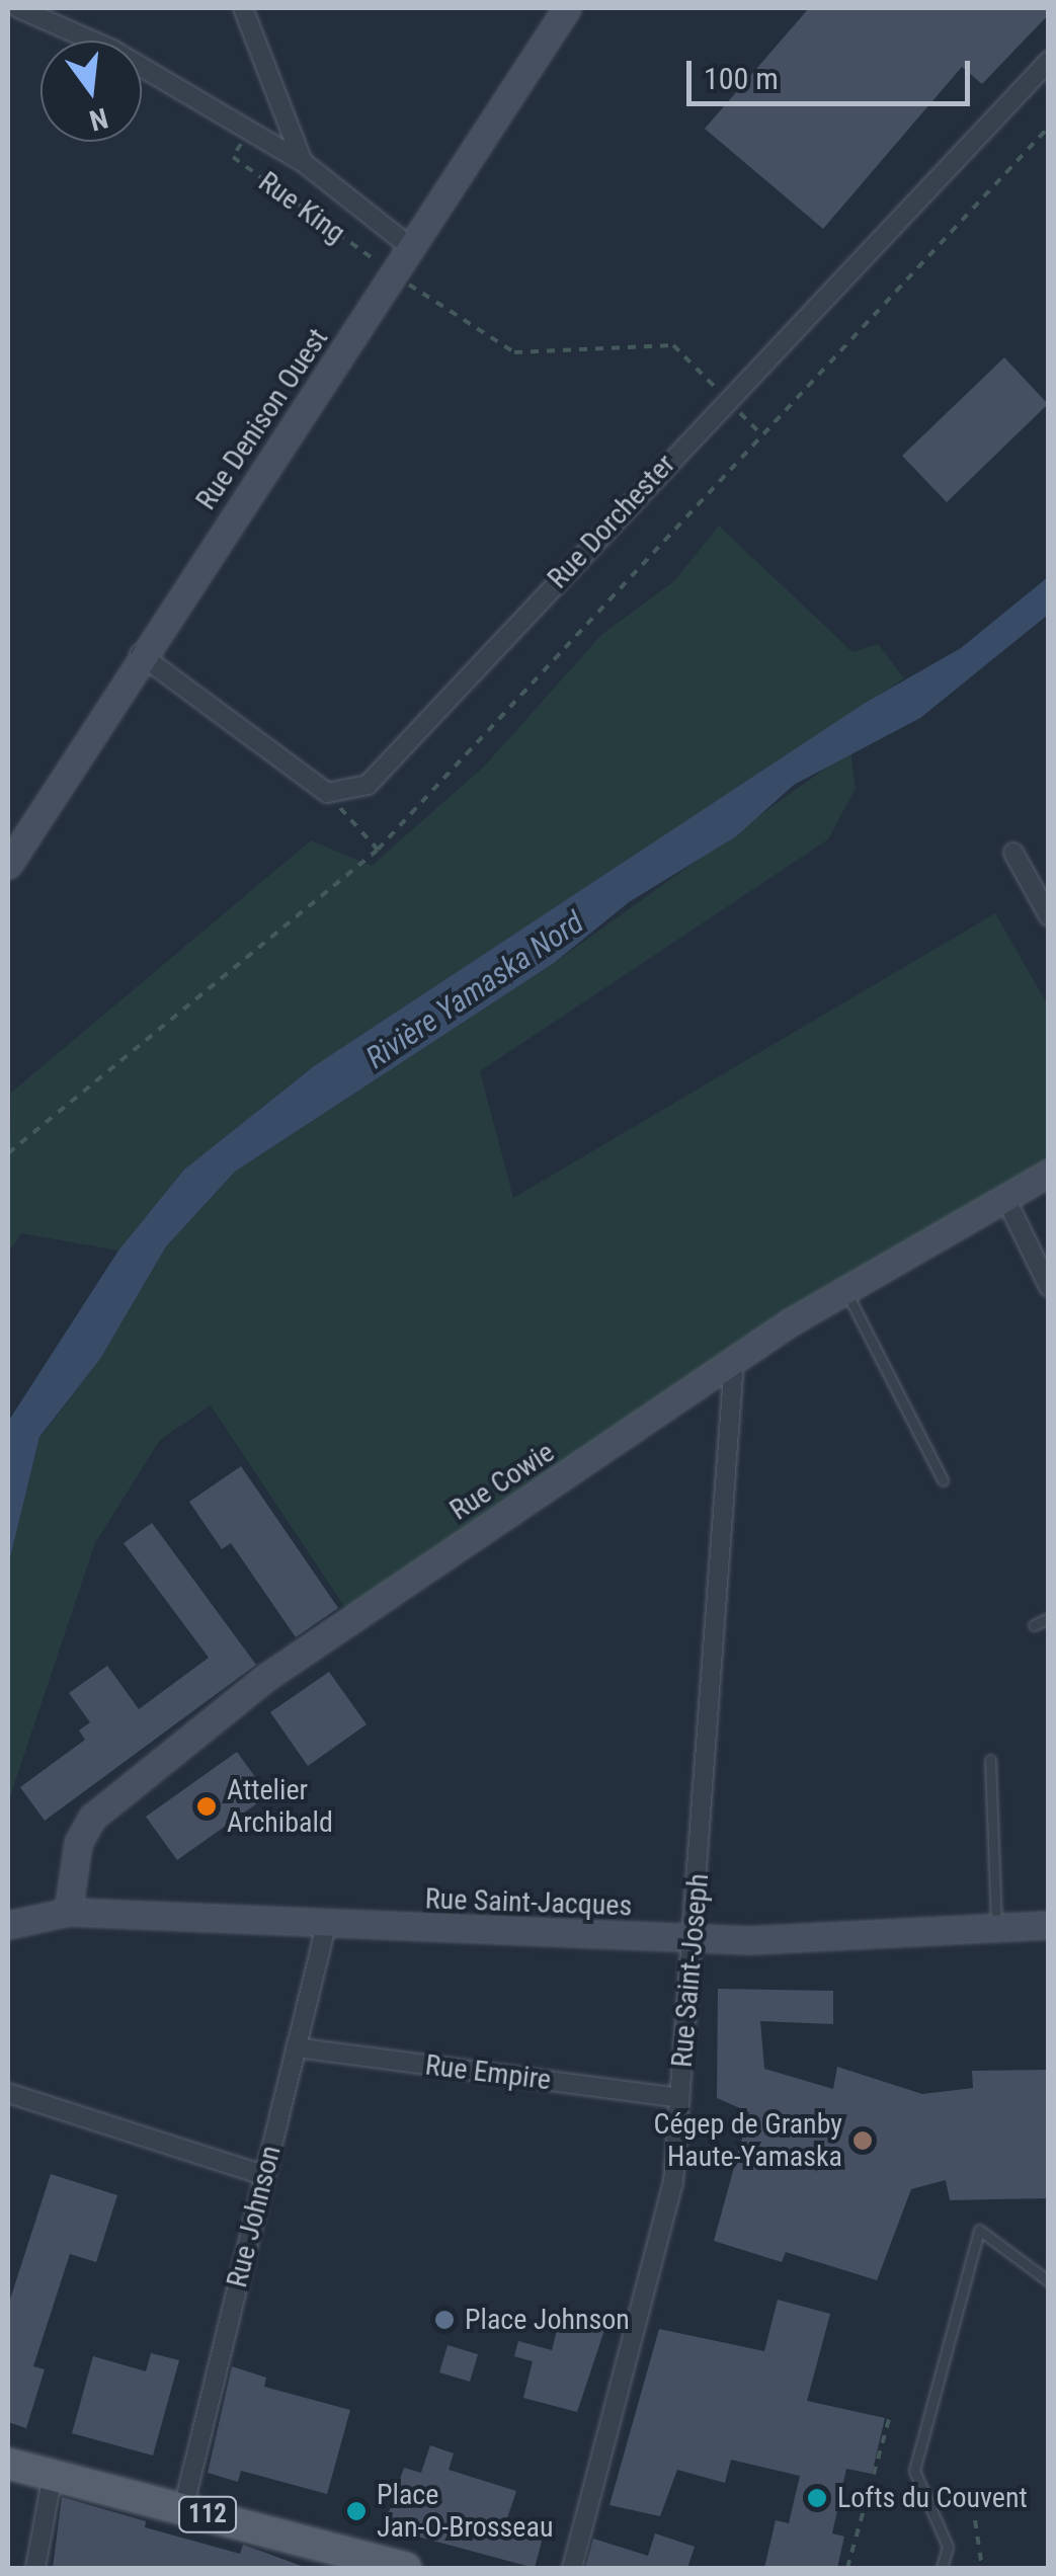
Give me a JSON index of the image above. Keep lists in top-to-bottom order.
{
  "streets": {
    "main road": ["112"],
    "street": [
      "Rue King",
      "Rue Denison Ouest",
      "Rue Dorchester",
      "Rue Cowie",
      "Rue Saint-Jacques",
      "Rue Saint-Joseph",
      "Rue Empire",
      "Rue Johnson"
    ]
  },
  "crossings": [
    ["Rue King", "Rue Denison Ouest"],
    ["Rue Cowie", "Rue Saint-Jacques"],
    ["Rue Cowie", "Rue Saint-Joseph"],
    ["Rue Saint-Jacques", "Rue Saint-Joseph"],
    ["Rue Saint-Jacques", "Rue Johnson"],
    ["Rue Saint-Joseph", "Rue Empire"],
    ["Rue Empire", "Rue Johnson"],
    ["Rue Johnson", "112"]
  ],
  "water": ["Rivière Yamaska Nord"],
  "places": [
    "Attelier Archibald",
    "Cégep de Granby Haute-Yamaska",
    "Place Johnson",
    "Lofts du Couvent",
    "Place Jan-O-Brosseau"
  ],
  "scale_bar": "100 m",
  "north": "bottom"
}
